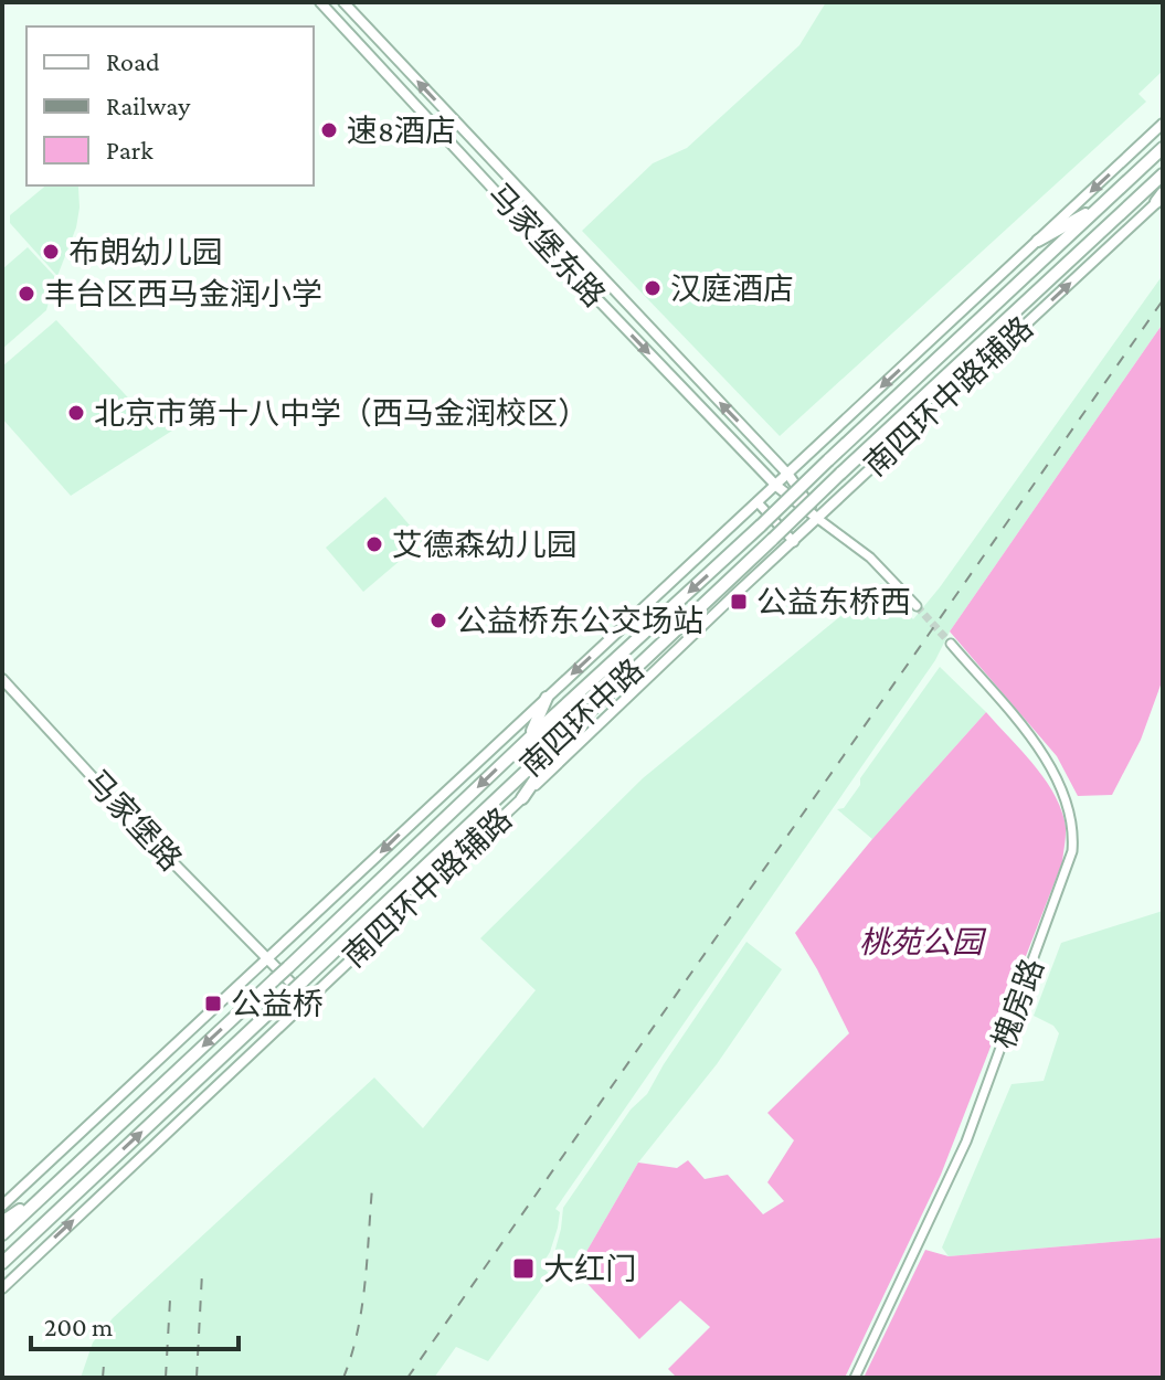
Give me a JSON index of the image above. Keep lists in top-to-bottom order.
{
  "streets": {
    "highway": ["南四环中路"],
    "main road": ["马家堡东路", "南四环中路辅路", "马家堡路"],
    "street": ["槐房路"]
  },
  "crossings": [
    ["马家堡东路", "南四环中路辅路"],
    ["南四环中路辅路", "马家堡路"]
  ],
  "parks": ["桃苑公园"],
  "places": {
    "other": [
      "速8酒店",
      "布朗幼儿园",
      "汉庭酒店",
      "丰台区西马金润小学",
      "北京市第十八中学（西马金润校区）",
      "艾德森幼儿园",
      "公益桥东公交场站"
    ],
    "transit": ["公益东桥西", "公益桥", "大红门"]
  },
  "legend": ["Road", "Railway", "Park"],
  "scale_bar": "200 m"
}
